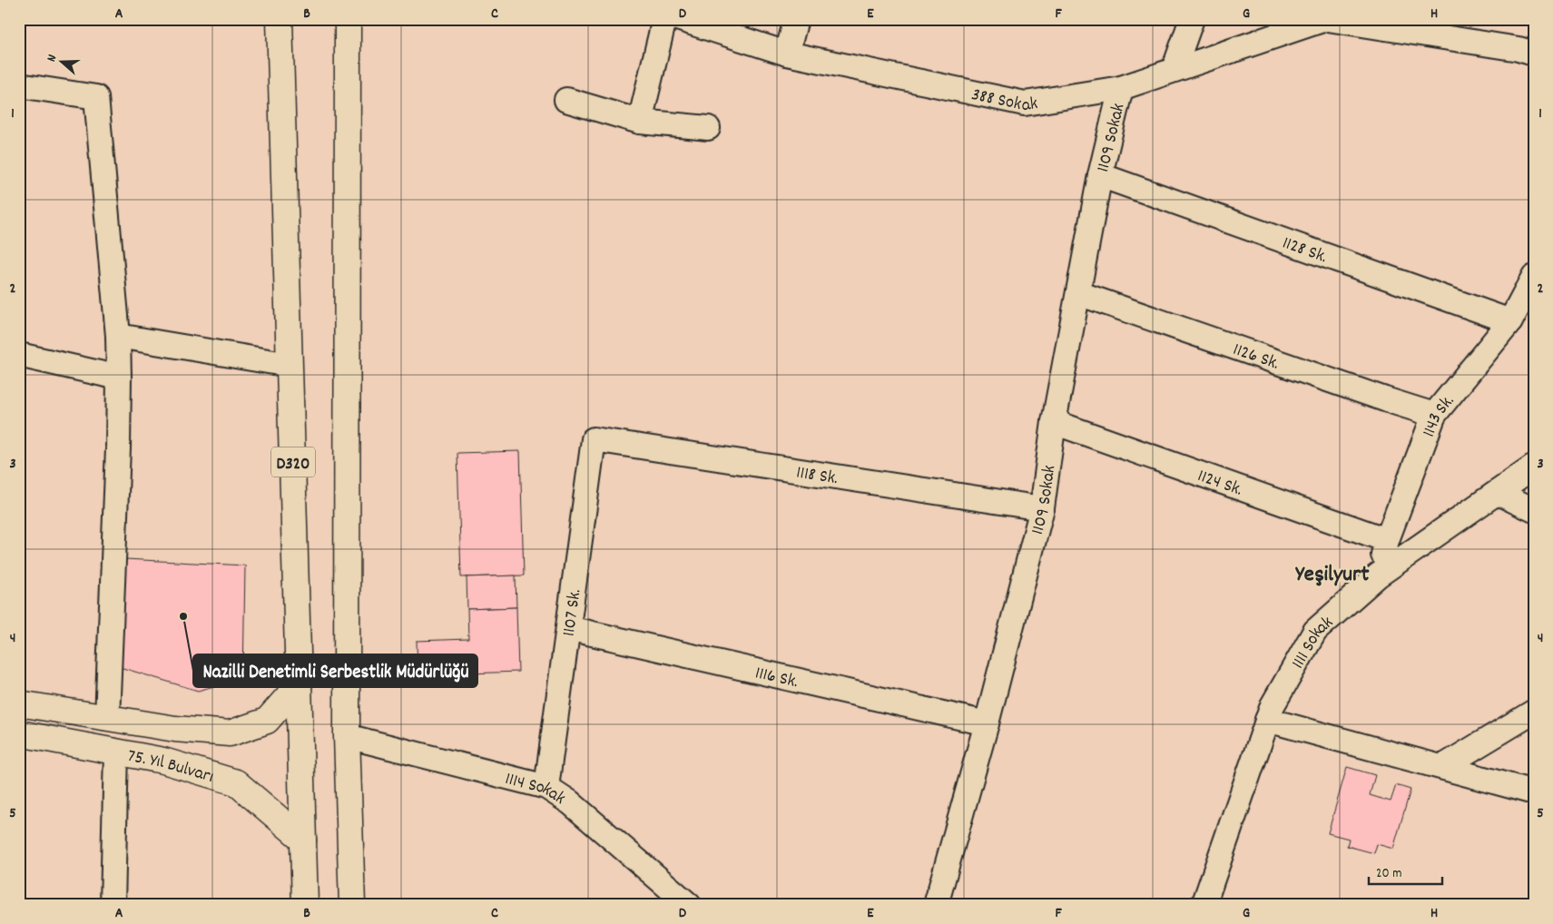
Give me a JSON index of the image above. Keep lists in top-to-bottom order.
{
  "streets": {
    "main road": ["D320", "75. Yıl Bulvarı"],
    "street": [
      "388 Sokak",
      "1109 Sokak",
      "1128 Sk.",
      "1126 Sk.",
      "1143 Sk.",
      "1118 Sk.",
      "1124 Sk.",
      "1107 Sk.",
      "1111 Sokak",
      "1116 Sk.",
      "1114 Sokak"
    ]
  },
  "crossings": [
    ["388 Sokak", "1109 Sokak"],
    ["1109 Sokak", "1128 Sk."],
    ["1109 Sokak", "1126 Sk."],
    ["1109 Sokak", "1118 Sk."],
    ["1109 Sokak", "1124 Sk."],
    ["1109 Sokak", "1116 Sk."],
    ["1128 Sk.", "1143 Sk."],
    ["1126 Sk.", "1143 Sk."],
    ["1143 Sk.", "1124 Sk."],
    ["1143 Sk.", "1111 Sokak"],
    ["D320", "75. Yıl Bulvarı"],
    ["1118 Sk.", "1107 Sk."],
    ["1107 Sk.", "1116 Sk."],
    ["1107 Sk.", "1114 Sokak"]
  ],
  "districts": ["Yeşilyurt"],
  "places": ["Nazilli Denetimli Serbestlik Müdürlüğü"],
  "scale_bar": "20 m",
  "north": "left",
  "grid": {
    "columns": [
      "A",
      "B",
      "C",
      "D",
      "E",
      "F",
      "G",
      "H"
    ],
    "rows": [
      "1",
      "2",
      "3",
      "4",
      "5"
    ]
  }
}
